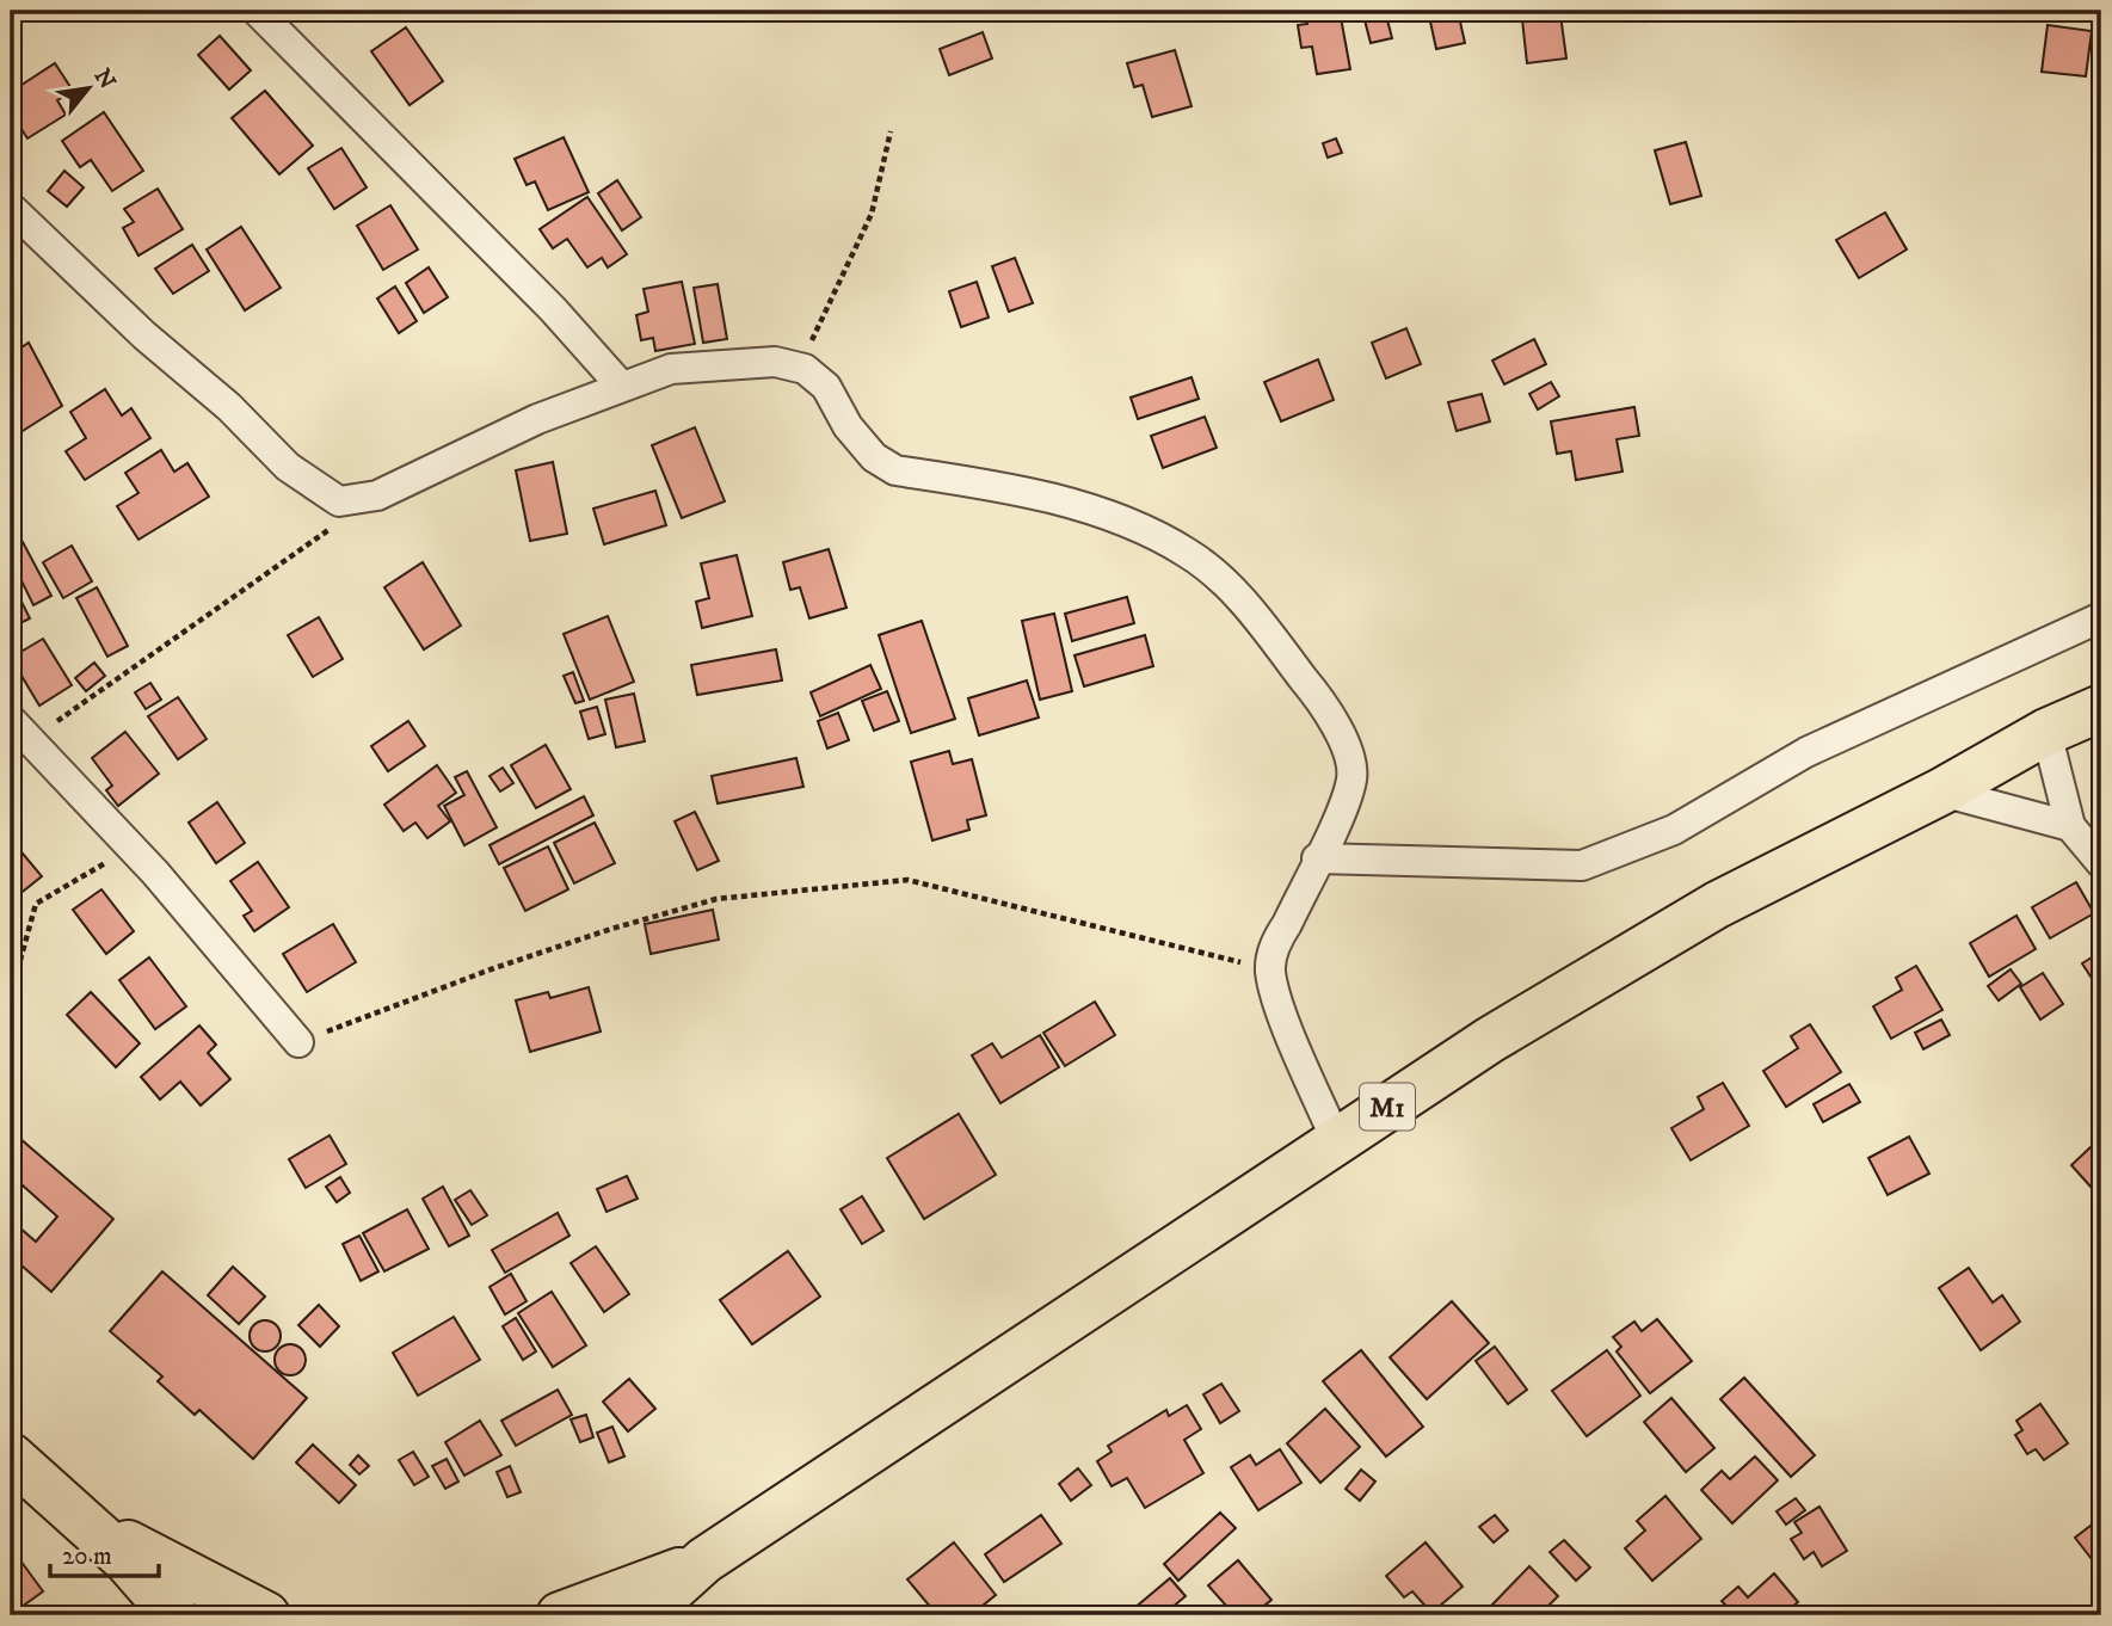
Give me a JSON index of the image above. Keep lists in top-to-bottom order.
{
  "streets": {
    "main road": ["M1"]
  },
  "scale_bar": "20 m",
  "north": "top right"
}
